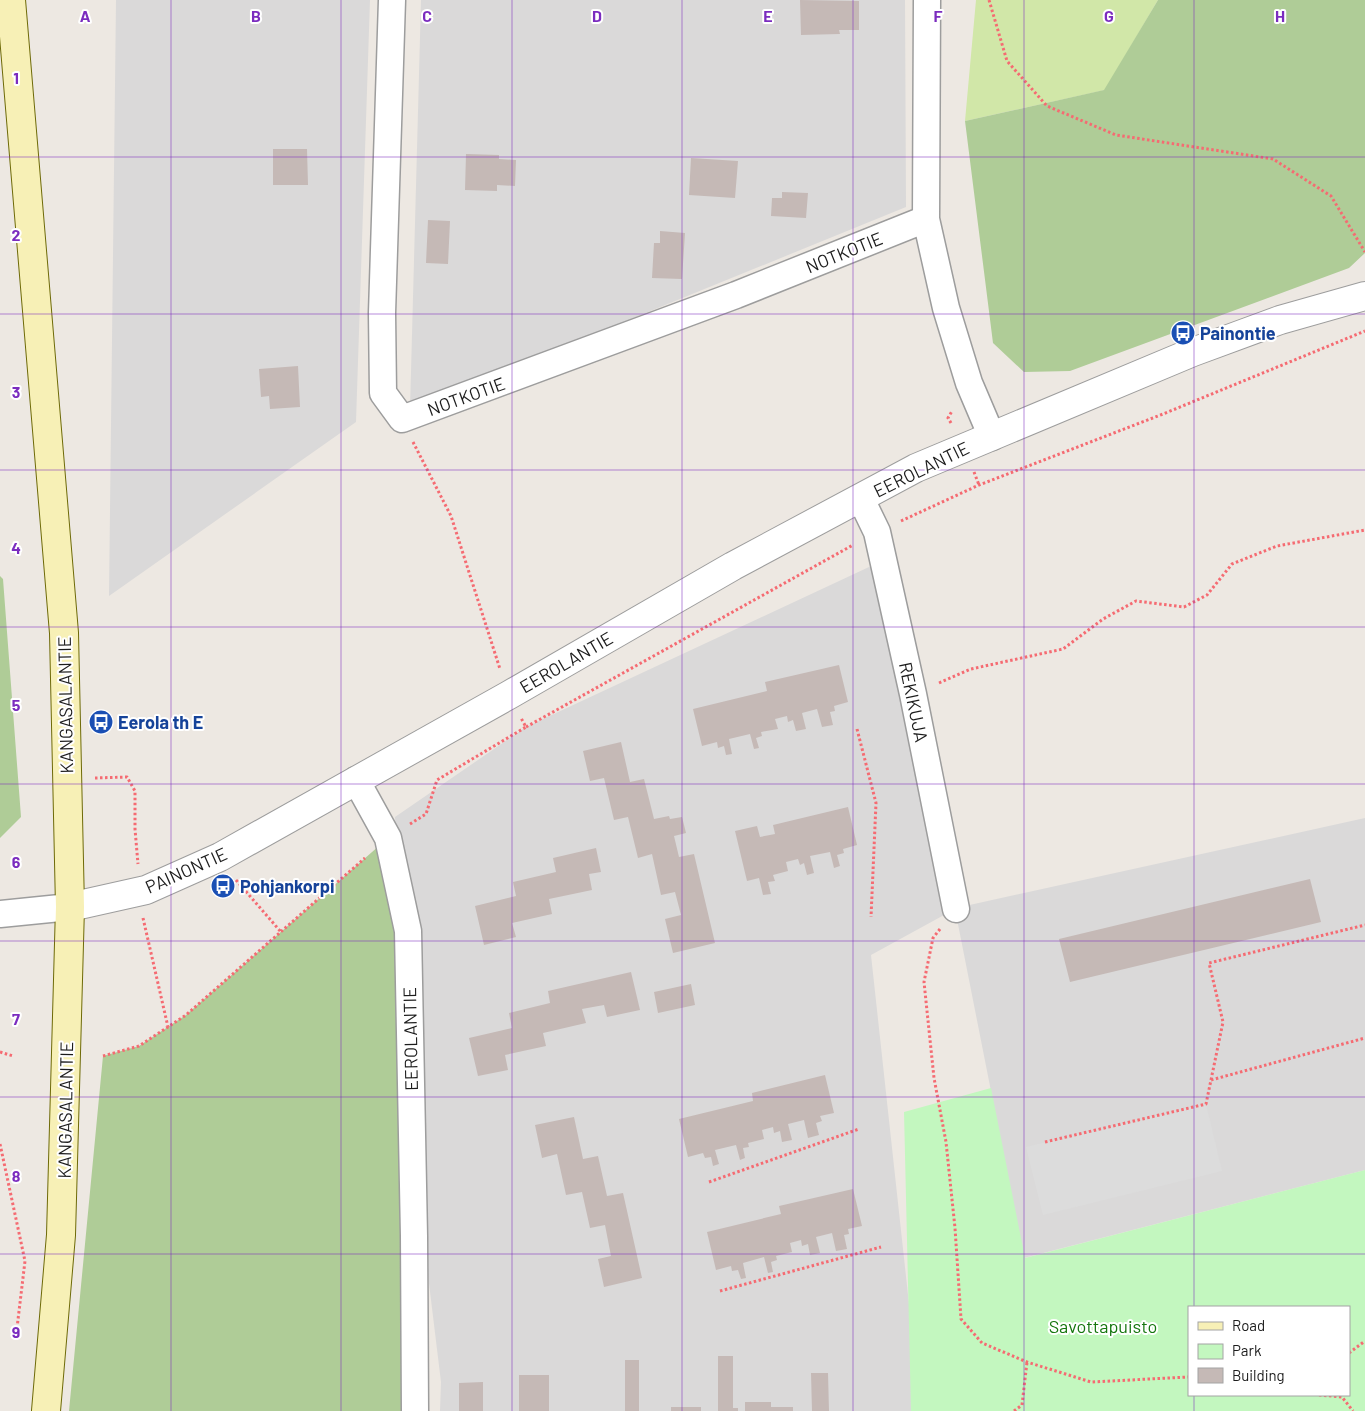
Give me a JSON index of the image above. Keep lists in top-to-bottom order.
{
  "streets": {
    "main road": ["KANGASALANTIE"],
    "street": [
      "NOTKOTIE",
      "EEROLANTIE",
      "REKIKUJA",
      "PAINONTIE"
    ]
  },
  "crossings": [
    ["EEROLANTIE", "REKIKUJA"],
    ["EEROLANTIE", "PAINONTIE"],
    ["KANGASALANTIE", "PAINONTIE"]
  ],
  "parks": ["Savottapuisto"],
  "places": {
    "bus stop": ["Painontie", "Eerola th E", "Pohjankorpi"]
  },
  "legend": ["Road", "Park", "Building"],
  "grid": {
    "columns": [
      "A",
      "B",
      "C",
      "D",
      "E",
      "F",
      "G",
      "H"
    ],
    "rows": [
      "1",
      "2",
      "3",
      "4",
      "5",
      "6",
      "7",
      "8",
      "9"
    ]
  }
}
